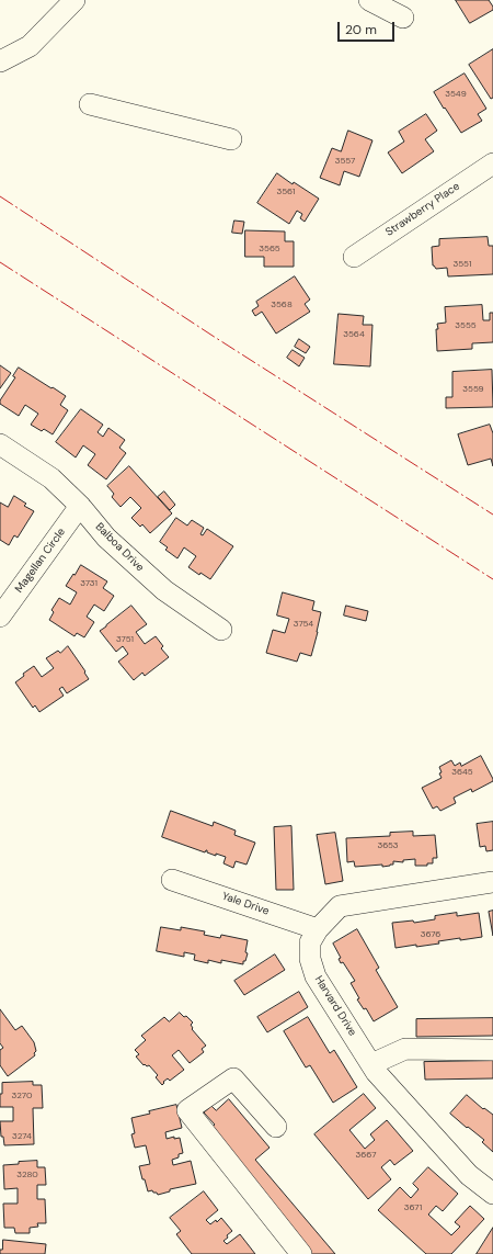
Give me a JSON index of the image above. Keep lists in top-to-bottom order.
{
  "streets": {
    "street": [
      "Strawberry Place",
      "Balboa Drive",
      "Magellan Circle",
      "Yale Drive",
      "Harvard Drive"
    ]
  },
  "crossings": [
    ["Balboa Drive", "Magellan Circle"],
    ["Yale Drive", "Harvard Drive"]
  ],
  "house_numbers": [
    "3549",
    "3557",
    "3561",
    "3565",
    "3551",
    "3568",
    "3555",
    "3564",
    "3559",
    "3731",
    "3754",
    "3751",
    "3645",
    "3653",
    "3676",
    "3270",
    "3274",
    "3667",
    "3280",
    "3671"
  ],
  "scale_bar": "20 m"
}
